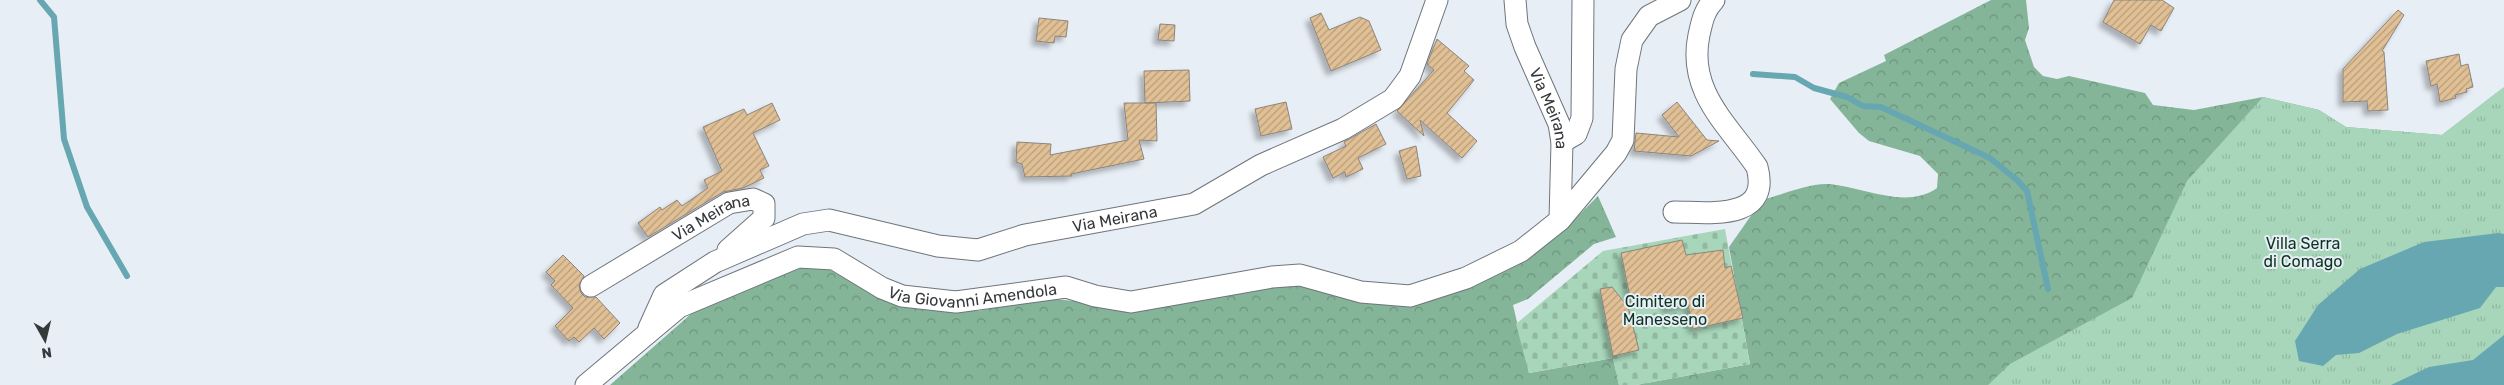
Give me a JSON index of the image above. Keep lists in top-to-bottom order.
{
  "streets": {
    "street": ["Via Meirana", "Via Giovanni Amendola"]
  },
  "crossings": [
    ["Via Meirana", "Via Giovanni Amendola"]
  ],
  "parks": ["Villa Serra di Comago", "Cimitero di Manesseno"],
  "north": "bottom"
}
